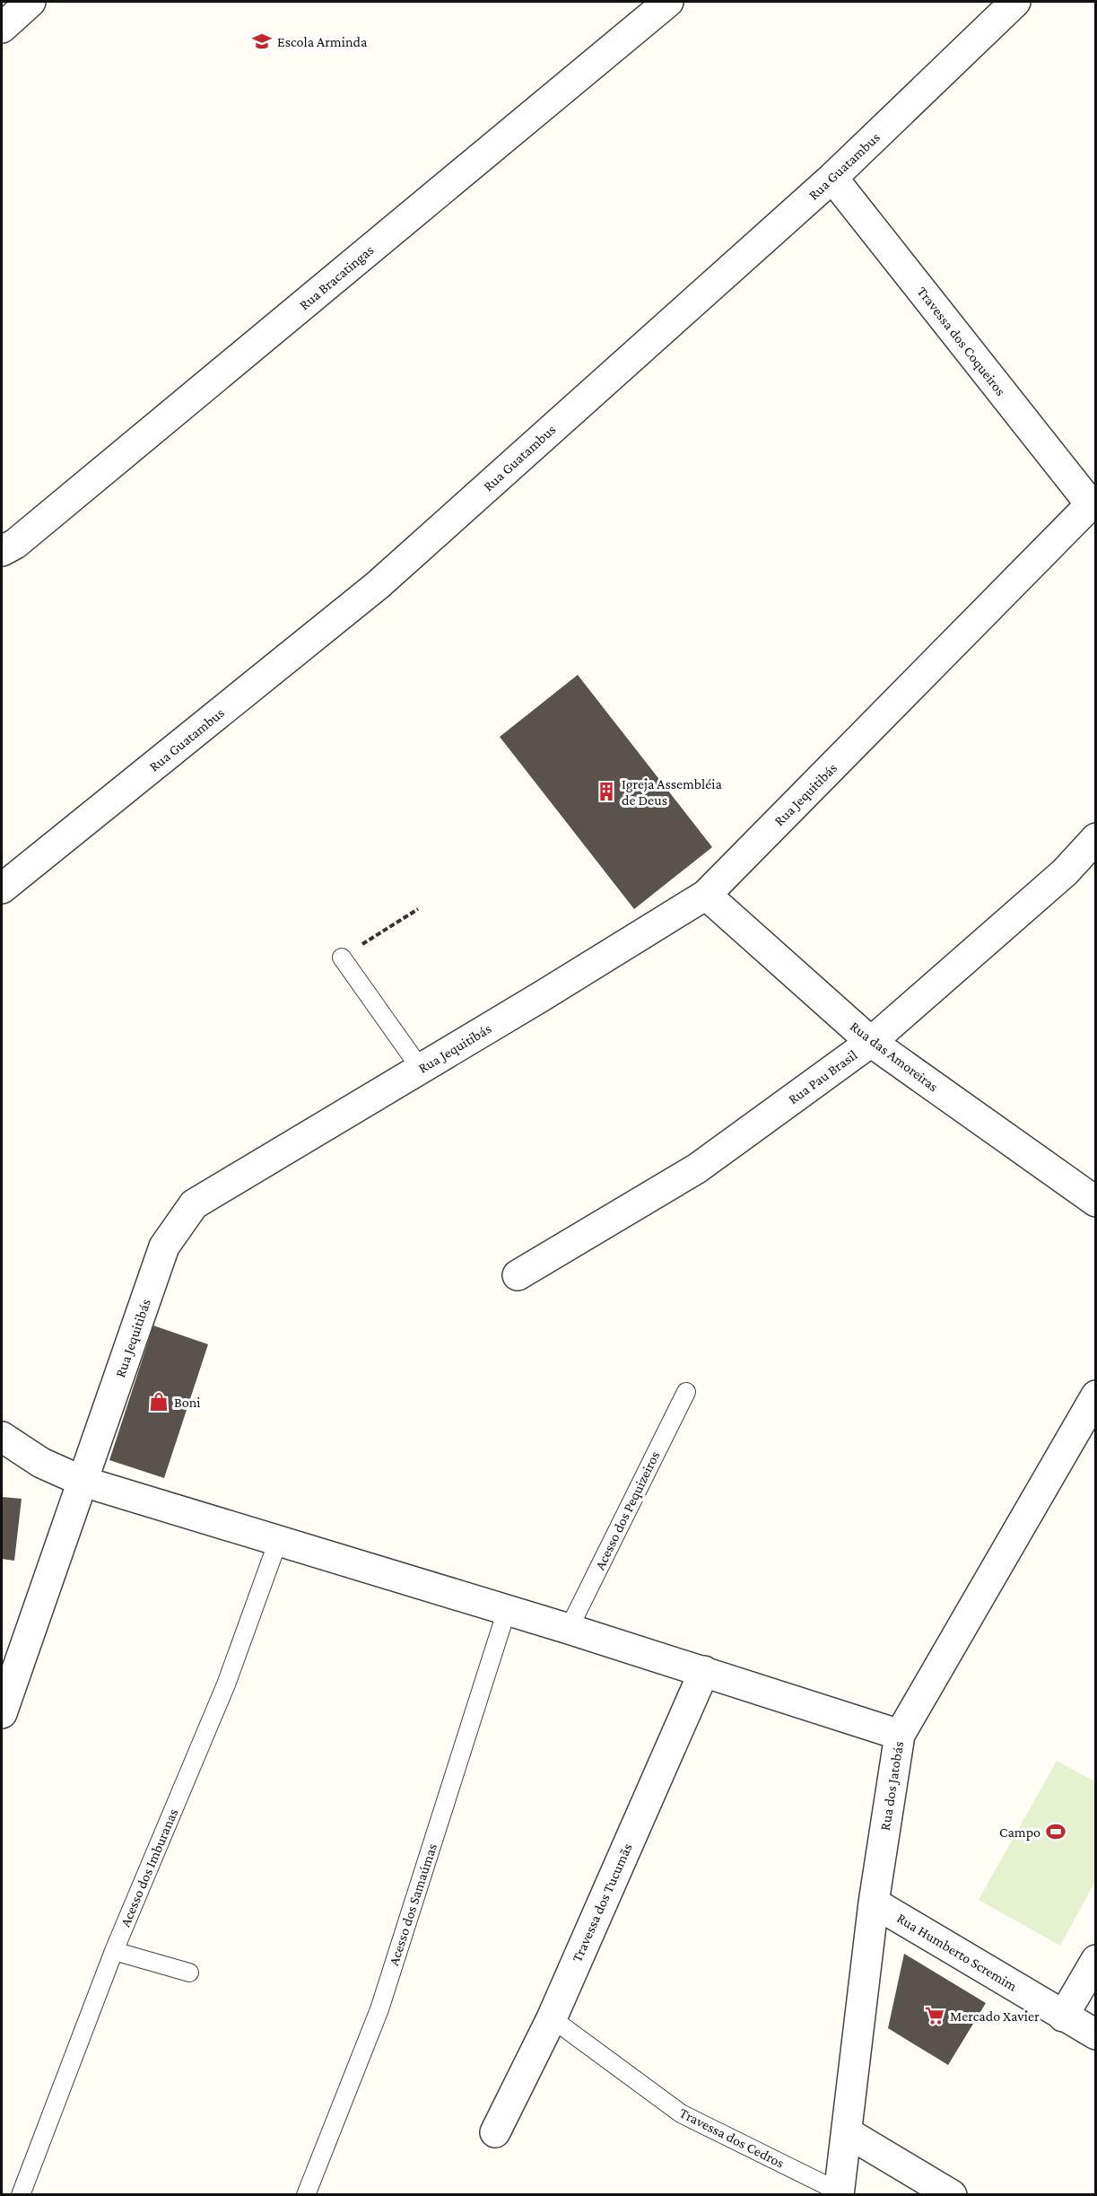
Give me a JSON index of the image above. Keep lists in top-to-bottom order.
{
  "streets": {
    "street": [
      "Rua Guatambus",
      "Rua Bracatingas",
      "Travessa dos Coqueiros",
      "Rua Jequitibás",
      "Rua das Amoreiras",
      "Rua Pau Brasil",
      "Rua dos Jatobás",
      "Travessa dos Tucumãs",
      "Rua Humberto Scremim"
    ],
    "lane": [
      "Acesso dos Pequizeiros",
      "Acesso dos Imburanas",
      "Acesso dos Samaúmas",
      "Travessa dos Cedros"
    ]
  },
  "crossings": [
    ["Rua Guatambus", "Travessa dos Coqueiros"],
    ["Travessa dos Coqueiros", "Rua Jequitibás"],
    ["Rua Jequitibás", "Rua das Amoreiras"],
    ["Rua das Amoreiras", "Rua Pau Brasil"],
    ["Rua dos Jatobás", "Rua Humberto Scremim"],
    ["Rua dos Jatobás", "Travessa dos Cedros"],
    ["Travessa dos Tucumãs", "Travessa dos Cedros"]
  ],
  "places": {
    "school or university": ["Escola Arminda"],
    "building": ["Igreja Assembléia de Deus"],
    "shop": ["Boni"],
    "sports": ["Campo"],
    "supermarket": ["Mercado Xavier"]
  }
}
